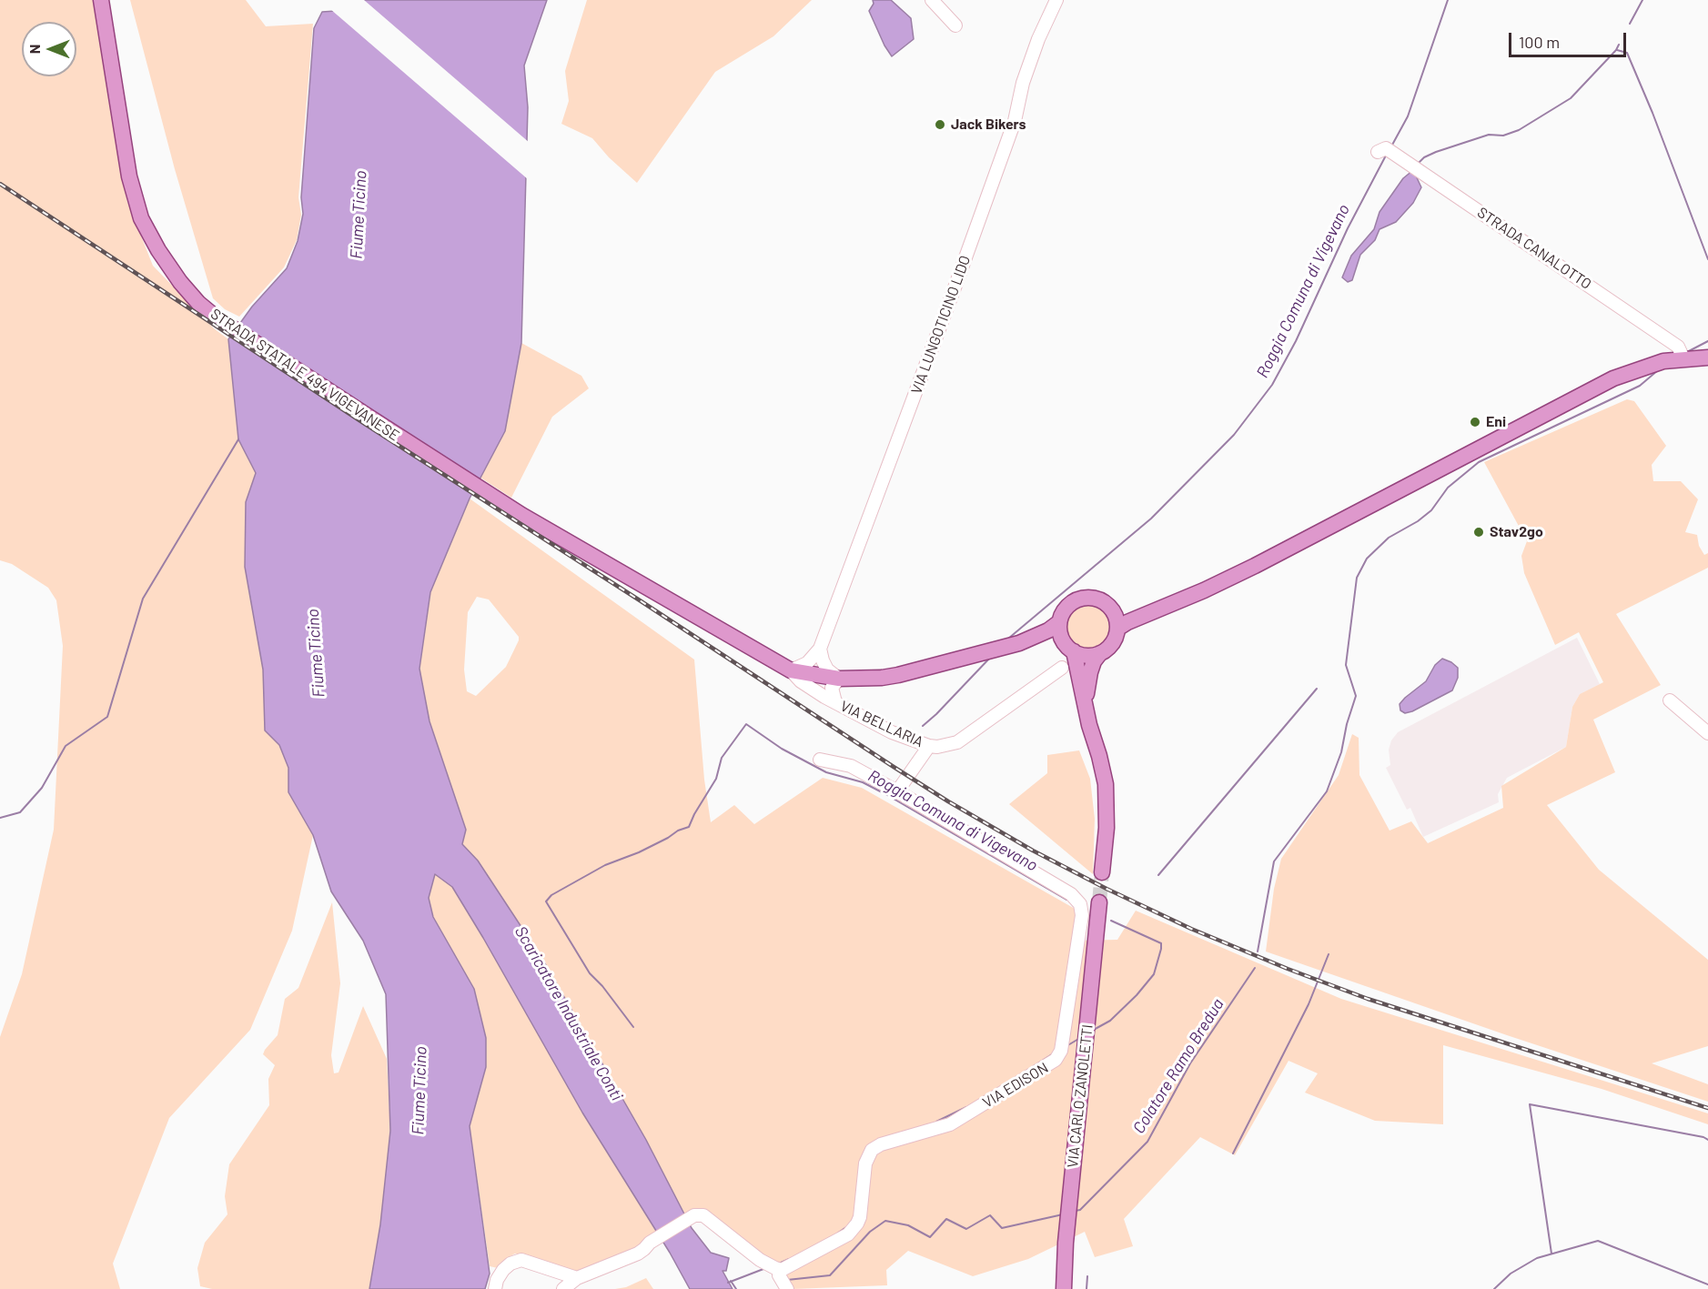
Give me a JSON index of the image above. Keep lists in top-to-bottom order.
{
  "streets": {
    "main road": ["STRADA STATALE 494 VIGEVANESE", "VIA CARLO ZANOLETTI"],
    "street": [
      "STRADA CANALOTTO",
      "VIA LUNGOTICINO LIDO",
      "VIA BELLARIA",
      "VIA EDISON"
    ]
  },
  "crossings": [
    ["STRADA STATALE 494 VIGEVANESE", "VIA BELLARIA"]
  ],
  "water": [
    "Fiume Ticino",
    "Roggia Comuna di Vigevano",
    "Scaricatore Industriale Conti",
    "Colatore Ramo Bredua"
  ],
  "places": ["Jack Bikers", "Eni", "Stav2go"],
  "scale_bar": "100 m",
  "north": "left"
}
